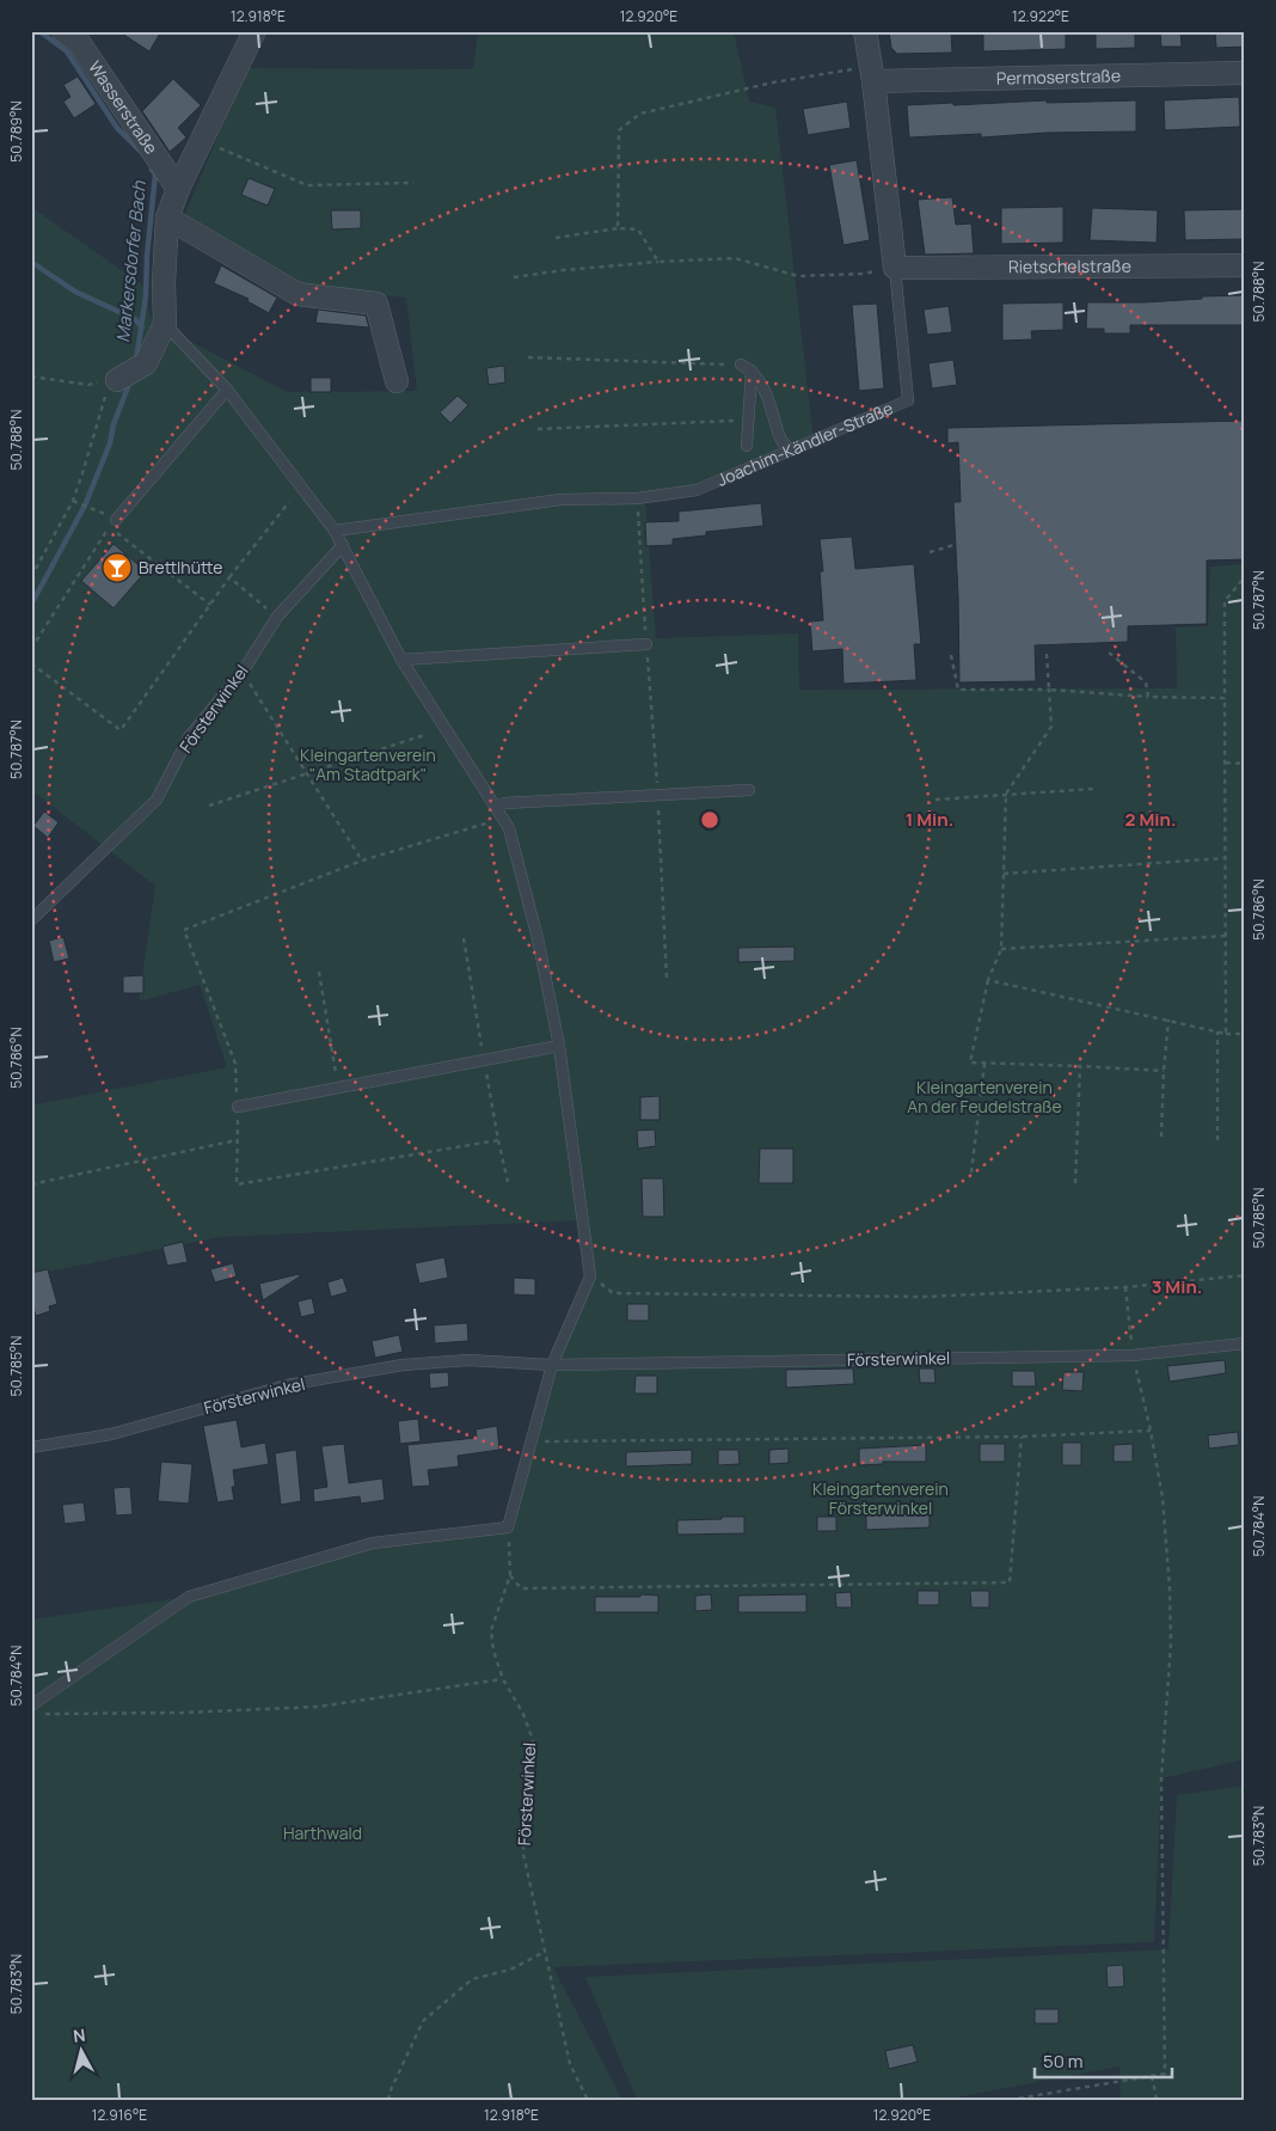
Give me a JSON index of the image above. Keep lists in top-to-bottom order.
{
  "streets": {
    "street": [
      "Permoserstraße",
      "Wasserstraße",
      "Rietschelstraße",
      "Joachim-Kändler-Straße"
    ],
    "lane": ["Försterwinkel"]
  },
  "crossings": [
    ["Permoserstraße", "Joachim-Kändler-Straße"],
    ["Rietschelstraße", "Joachim-Kändler-Straße"]
  ],
  "water": ["Markersdorfer Bach"],
  "parks": [
    "Kleingartenverein \"Am Stadtpark\"",
    "Kleingartenverein An der Feudelstraße",
    "Kleingartenverein Försterwinkel",
    "Harthwald"
  ],
  "places": {
    "bar": ["Brettlhütte"]
  },
  "scale_bar": "50 m",
  "north": "top",
  "coordinates": [
    "12.918°E",
    "12.920°E",
    "12.922°E",
    "50.789°N",
    "50.788°N",
    "50.787°N",
    "50.786°N",
    "50.785°N",
    "50.784°N",
    "50.783°N",
    "12.916°E"
  ],
  "rings": ["1 Min.", "2 Min.", "3 Min."]
}
